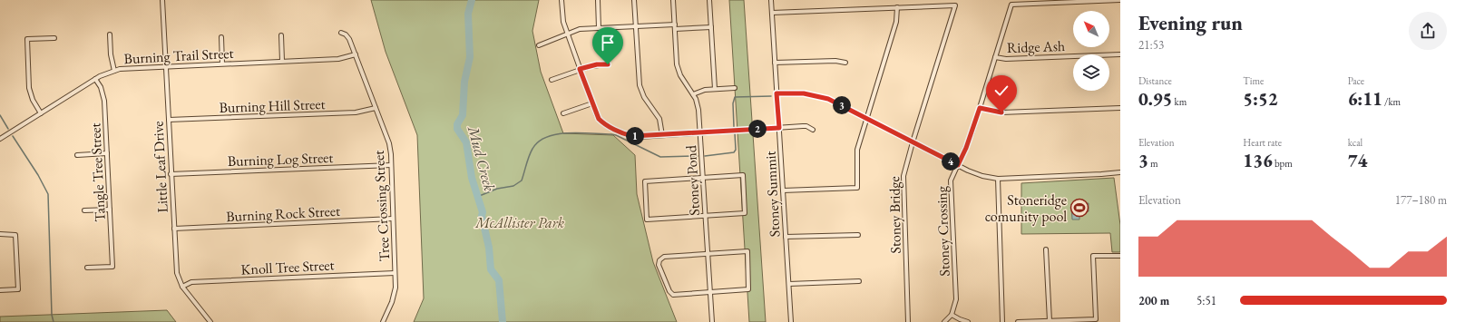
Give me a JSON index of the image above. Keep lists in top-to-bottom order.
{
  "streets": {
    "street": [
      "Ridge Ash",
      "Burning Trail Street",
      "Burning Hill Street",
      "Burning Log Street",
      "Little Leaf Drive",
      "Tangle Tree Street",
      "Stoney Pond",
      "Stoney Summit",
      "Tree Crossing Street",
      "Burning Rock Street",
      "Stoney Bridge",
      "Stoney Crossing",
      "Knoll Tree Street"
    ]
  },
  "crossings": [
    ["Ridge Ash", "Stoney Crossing"],
    ["Burning Trail Street", "Little Leaf Drive"],
    ["Burning Trail Street", "Tangle Tree Street"],
    ["Burning Trail Street", "Tree Crossing Street"],
    ["Burning Hill Street", "Little Leaf Drive"],
    ["Burning Hill Street", "Tree Crossing Street"],
    ["Burning Log Street", "Little Leaf Drive"],
    ["Burning Log Street", "Tree Crossing Street"],
    ["Little Leaf Drive", "Burning Rock Street"],
    ["Little Leaf Drive", "Knoll Tree Street"],
    ["Tree Crossing Street", "Burning Rock Street"],
    ["Tree Crossing Street", "Knoll Tree Street"]
  ],
  "water": ["Mud Creek"],
  "parks": ["McAllister Park"],
  "places": {
    "sports": ["Stoneridge comunity pool"]
  },
  "north": "top left",
  "page": {
    "heading": ["Evening run", "21:53"],
    "stats": [
      ["Distance", "0.95 km"],
      ["Time", "5:52"],
      ["Pace", "6:11 /km"],
      ["Elevation", "3 m"],
      ["Heart rate", "136 bpm"],
      ["kcal", "74"]
    ],
    "pins": [
      "3",
      "2",
      "1",
      "4"
    ],
    "chart": ["Elevation", "177–180 m"],
    "list": [
      {
        "name": "200 m",
        "note": "5:51"
      }
    ]
  }
}
